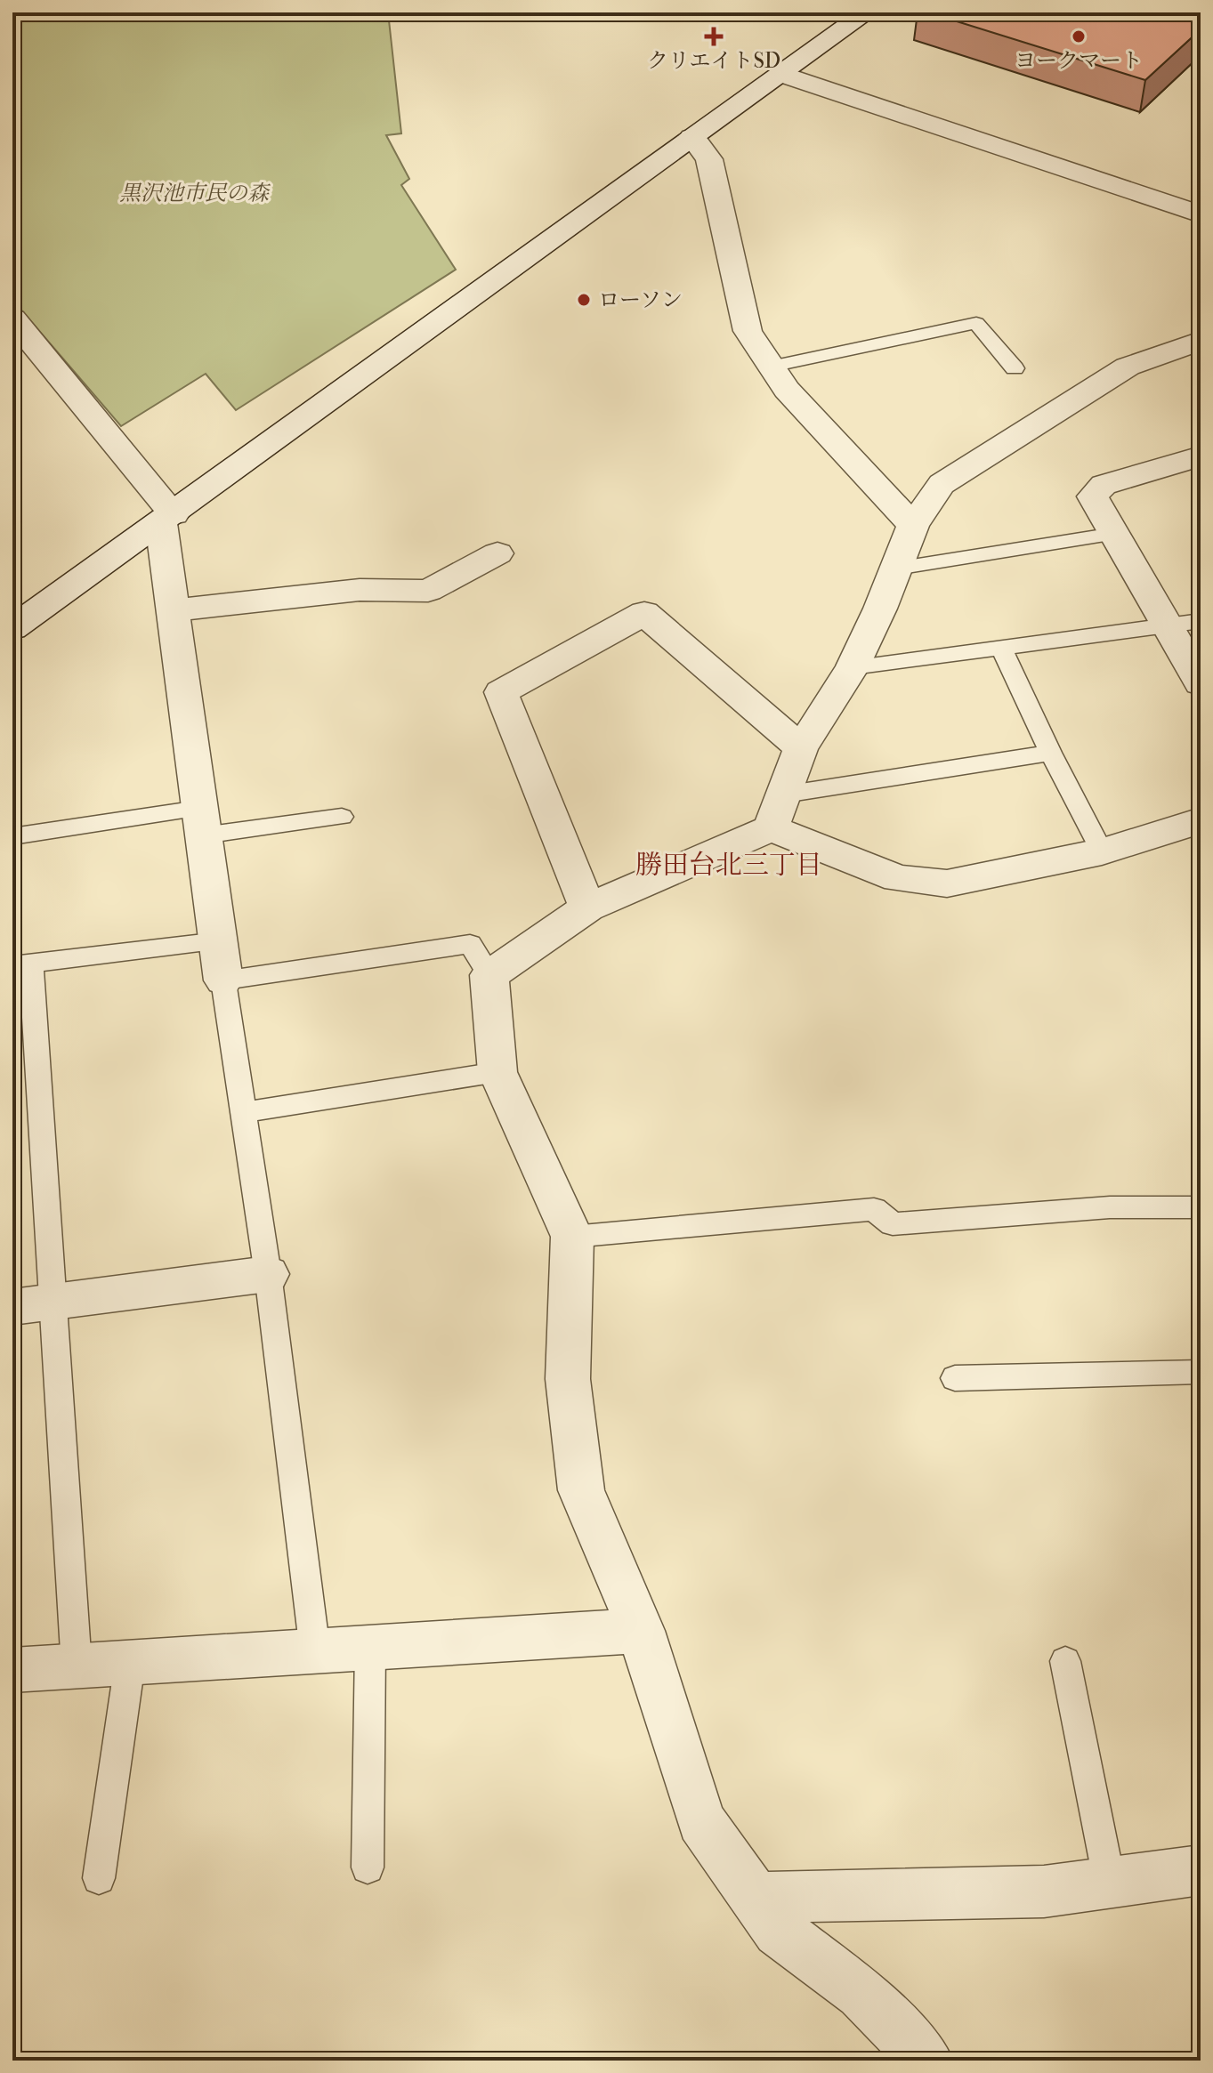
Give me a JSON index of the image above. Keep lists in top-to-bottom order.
{
  "districts": ["勝田台北三丁目"],
  "parks": ["黒沢池市民の森"],
  "places": {
    "health": ["クリエイトSD"],
    "other": ["ヨークマート", "ローソン"]
  }
}
